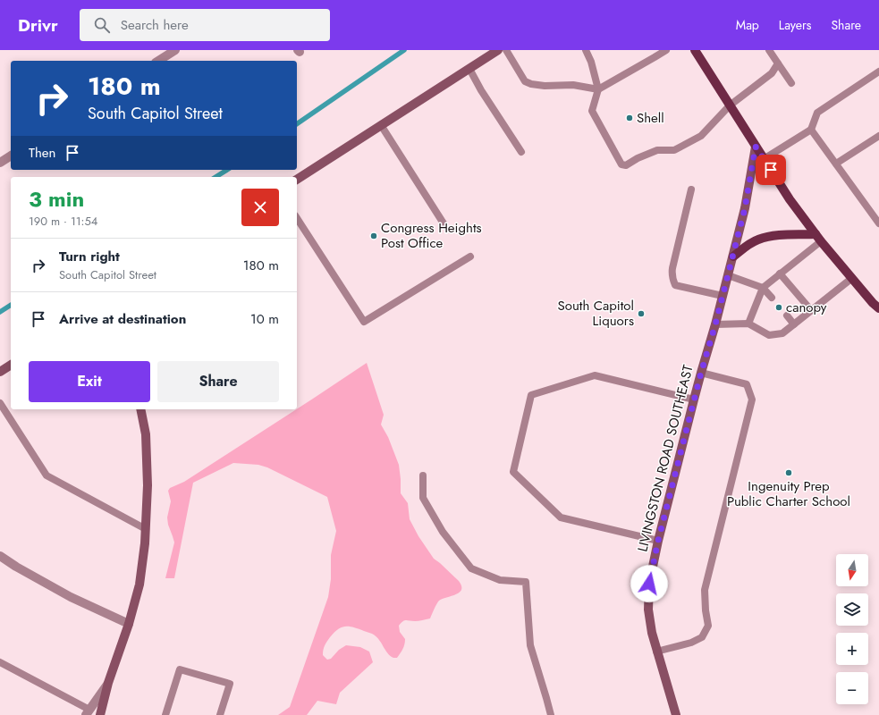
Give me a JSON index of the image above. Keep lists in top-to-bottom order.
{
  "streets": {
    "street": ["LIVINGSTON ROAD SOUTHEAST"]
  },
  "places": [
    "Shell",
    "Congress Heights Post Office",
    "canopy",
    "South Capitol Liquors",
    "Ingenuity Prep Public Charter School"
  ],
  "north": "bottom",
  "page": {
    "header": "Drivr",
    "search": "Search here",
    "nav": ["Map", "Layers", "Share"],
    "turn": ["180 m", "South Capitol Street"],
    "then": "Then",
    "heading": ["3 min", "190 m · 11:54"],
    "list": [
      {
        "name": "Turn right",
        "note": "South Capitol Street",
        "value": "180 m"
      },
      {
        "name": "Arrive at destination",
        "value": "10 m"
      }
    ],
    "buttons": ["Exit", "Share"],
    "map_buttons": ["+", "−"]
  }
}
